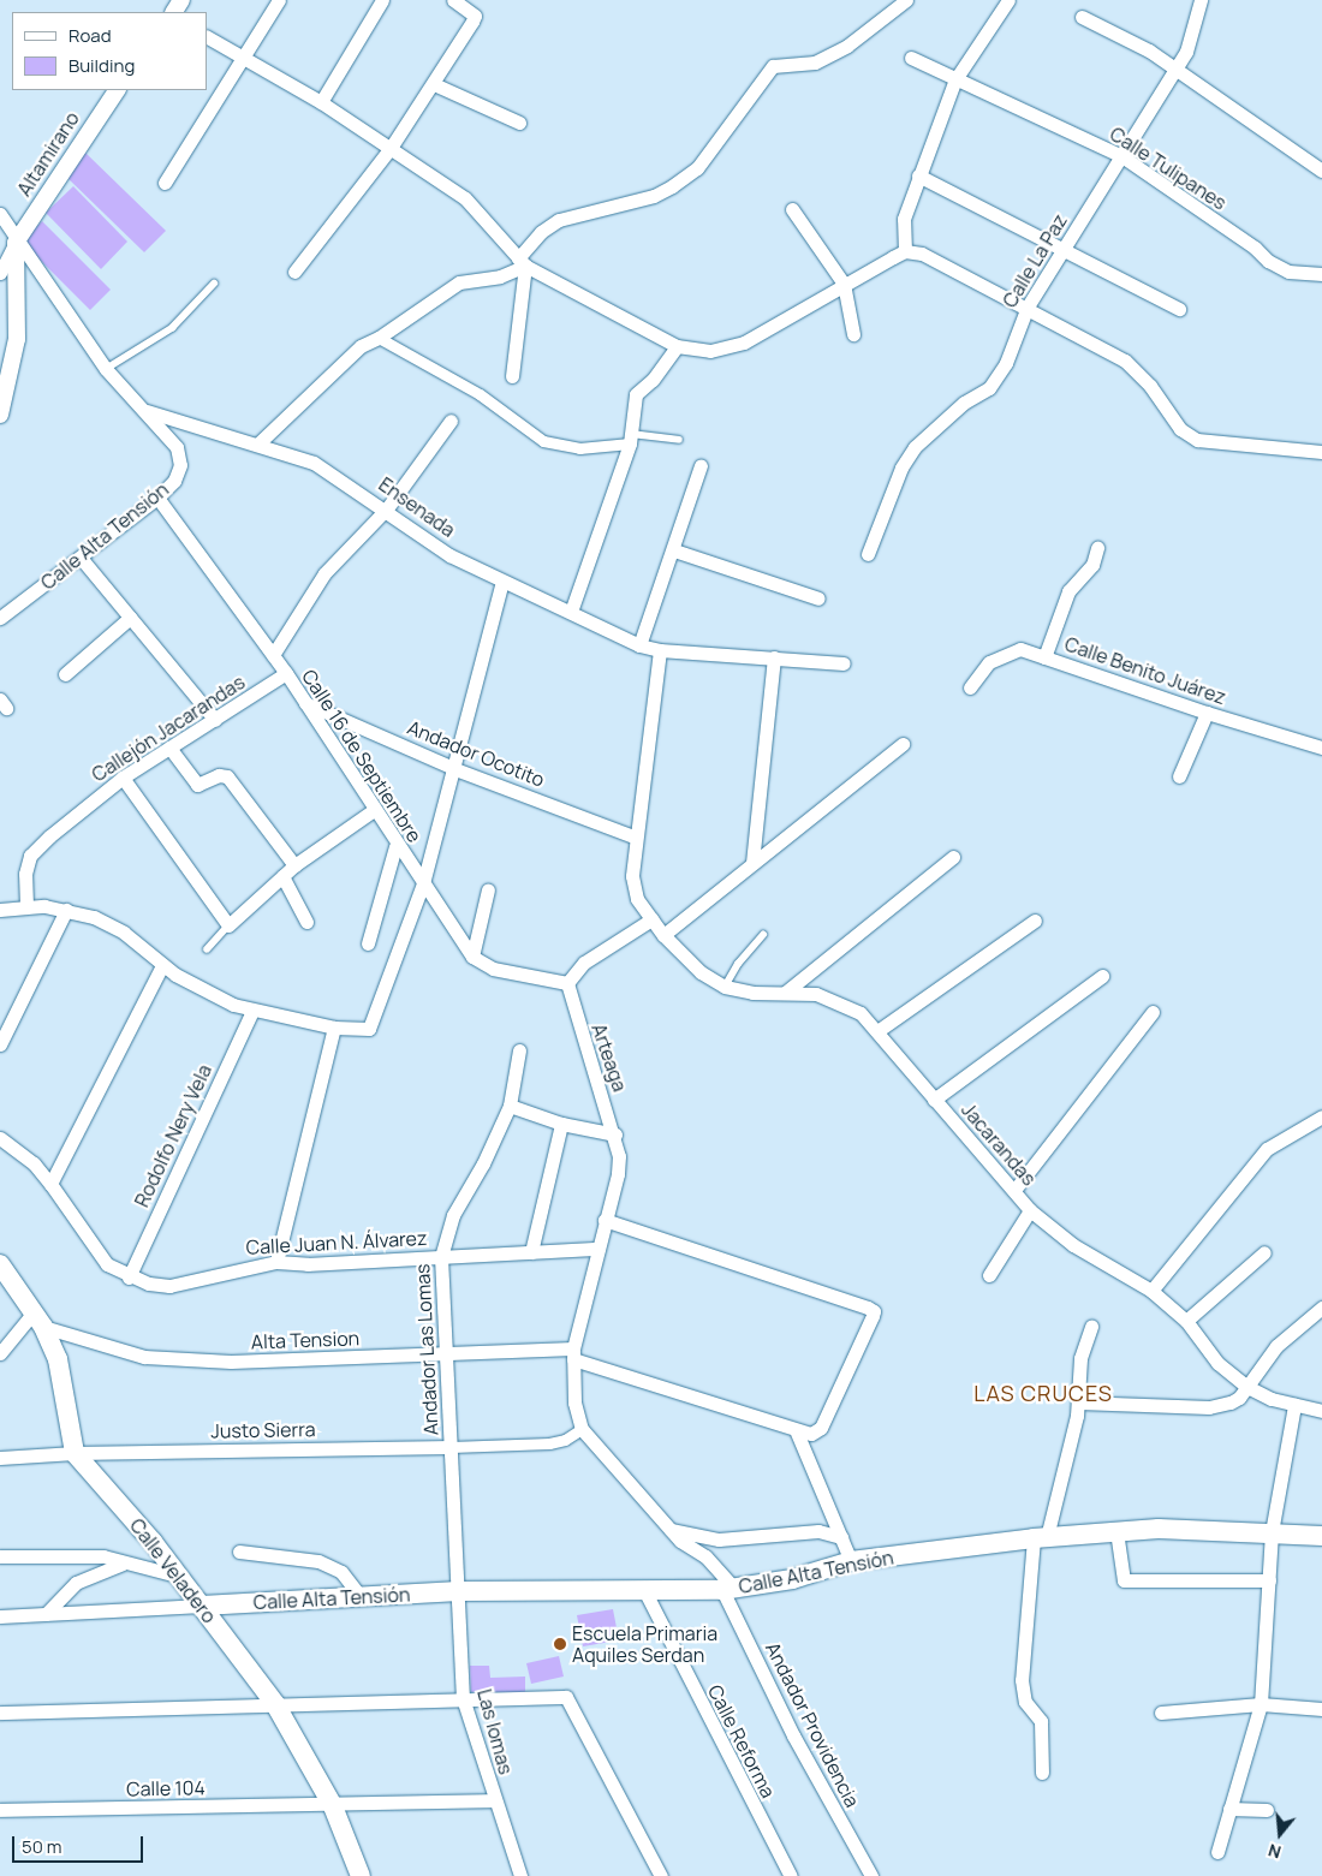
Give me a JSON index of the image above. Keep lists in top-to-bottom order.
{
  "streets": {
    "main road": ["Calle Alta Tensión", "Calle Veladero"],
    "street": [
      "Altamirano",
      "Calle Tulipanes",
      "Calle La Paz",
      "Ensenada",
      "Calle Benito Juárez",
      "Callejón Jacarandas",
      "Andador Ocotito",
      "Calle 16 de Septiembre",
      "Arteaga",
      "Rodolfo Nery Vela",
      "Jacarandas",
      "Calle Juan N. Álvarez",
      "Alta Tension",
      "Andador Las Lomas",
      "Justo Sierra",
      "Andador Providencia",
      "Las lomas",
      "Calle Reforma",
      "Calle 104"
    ]
  },
  "crossings": [
    ["Altamirano", "Calle Alta Tensión"],
    ["Calle Tulipanes", "Calle La Paz"],
    ["Ensenada", "Calle Alta Tensión"],
    ["Ensenada", "Jacarandas"],
    ["Calle Alta Tensión", "Calle 16 de Septiembre"],
    ["Calle Alta Tensión", "Andador Las Lomas"],
    ["Calle Alta Tensión", "Calle Veladero"],
    ["Calle Alta Tensión", "Andador Providencia"],
    ["Calle Alta Tensión", "Las lomas"],
    ["Calle Alta Tensión", "Calle Reforma"],
    ["Callejón Jacarandas", "Calle 16 de Septiembre"],
    ["Andador Ocotito", "Calle 16 de Septiembre"],
    ["Andador Ocotito", "Jacarandas"],
    ["Calle 16 de Septiembre", "Arteaga"],
    ["Arteaga", "Calle Juan N. Álvarez"],
    ["Arteaga", "Alta Tension"],
    ["Arteaga", "Andador Providencia"],
    ["Rodolfo Nery Vela", "Calle Juan N. Álvarez"],
    ["Calle Juan N. Álvarez", "Andador Las Lomas"],
    ["Calle Juan N. Álvarez", "Andador Providencia"],
    ["Alta Tension", "Andador Las Lomas"],
    ["Alta Tension", "Calle Veladero"],
    ["Alta Tension", "Andador Providencia"],
    ["Andador Las Lomas", "Justo Sierra"],
    ["Andador Las Lomas", "Las lomas"],
    ["Justo Sierra", "Calle Veladero"],
    ["Calle Veladero", "Calle 104"],
    ["Las lomas", "Calle 104"]
  ],
  "districts": ["LAS CRUCES"],
  "places": ["Escuela Primaria Aquiles Serdan"],
  "legend": ["Road", "Building"],
  "scale_bar": "50 m",
  "north": "bottom"
}
